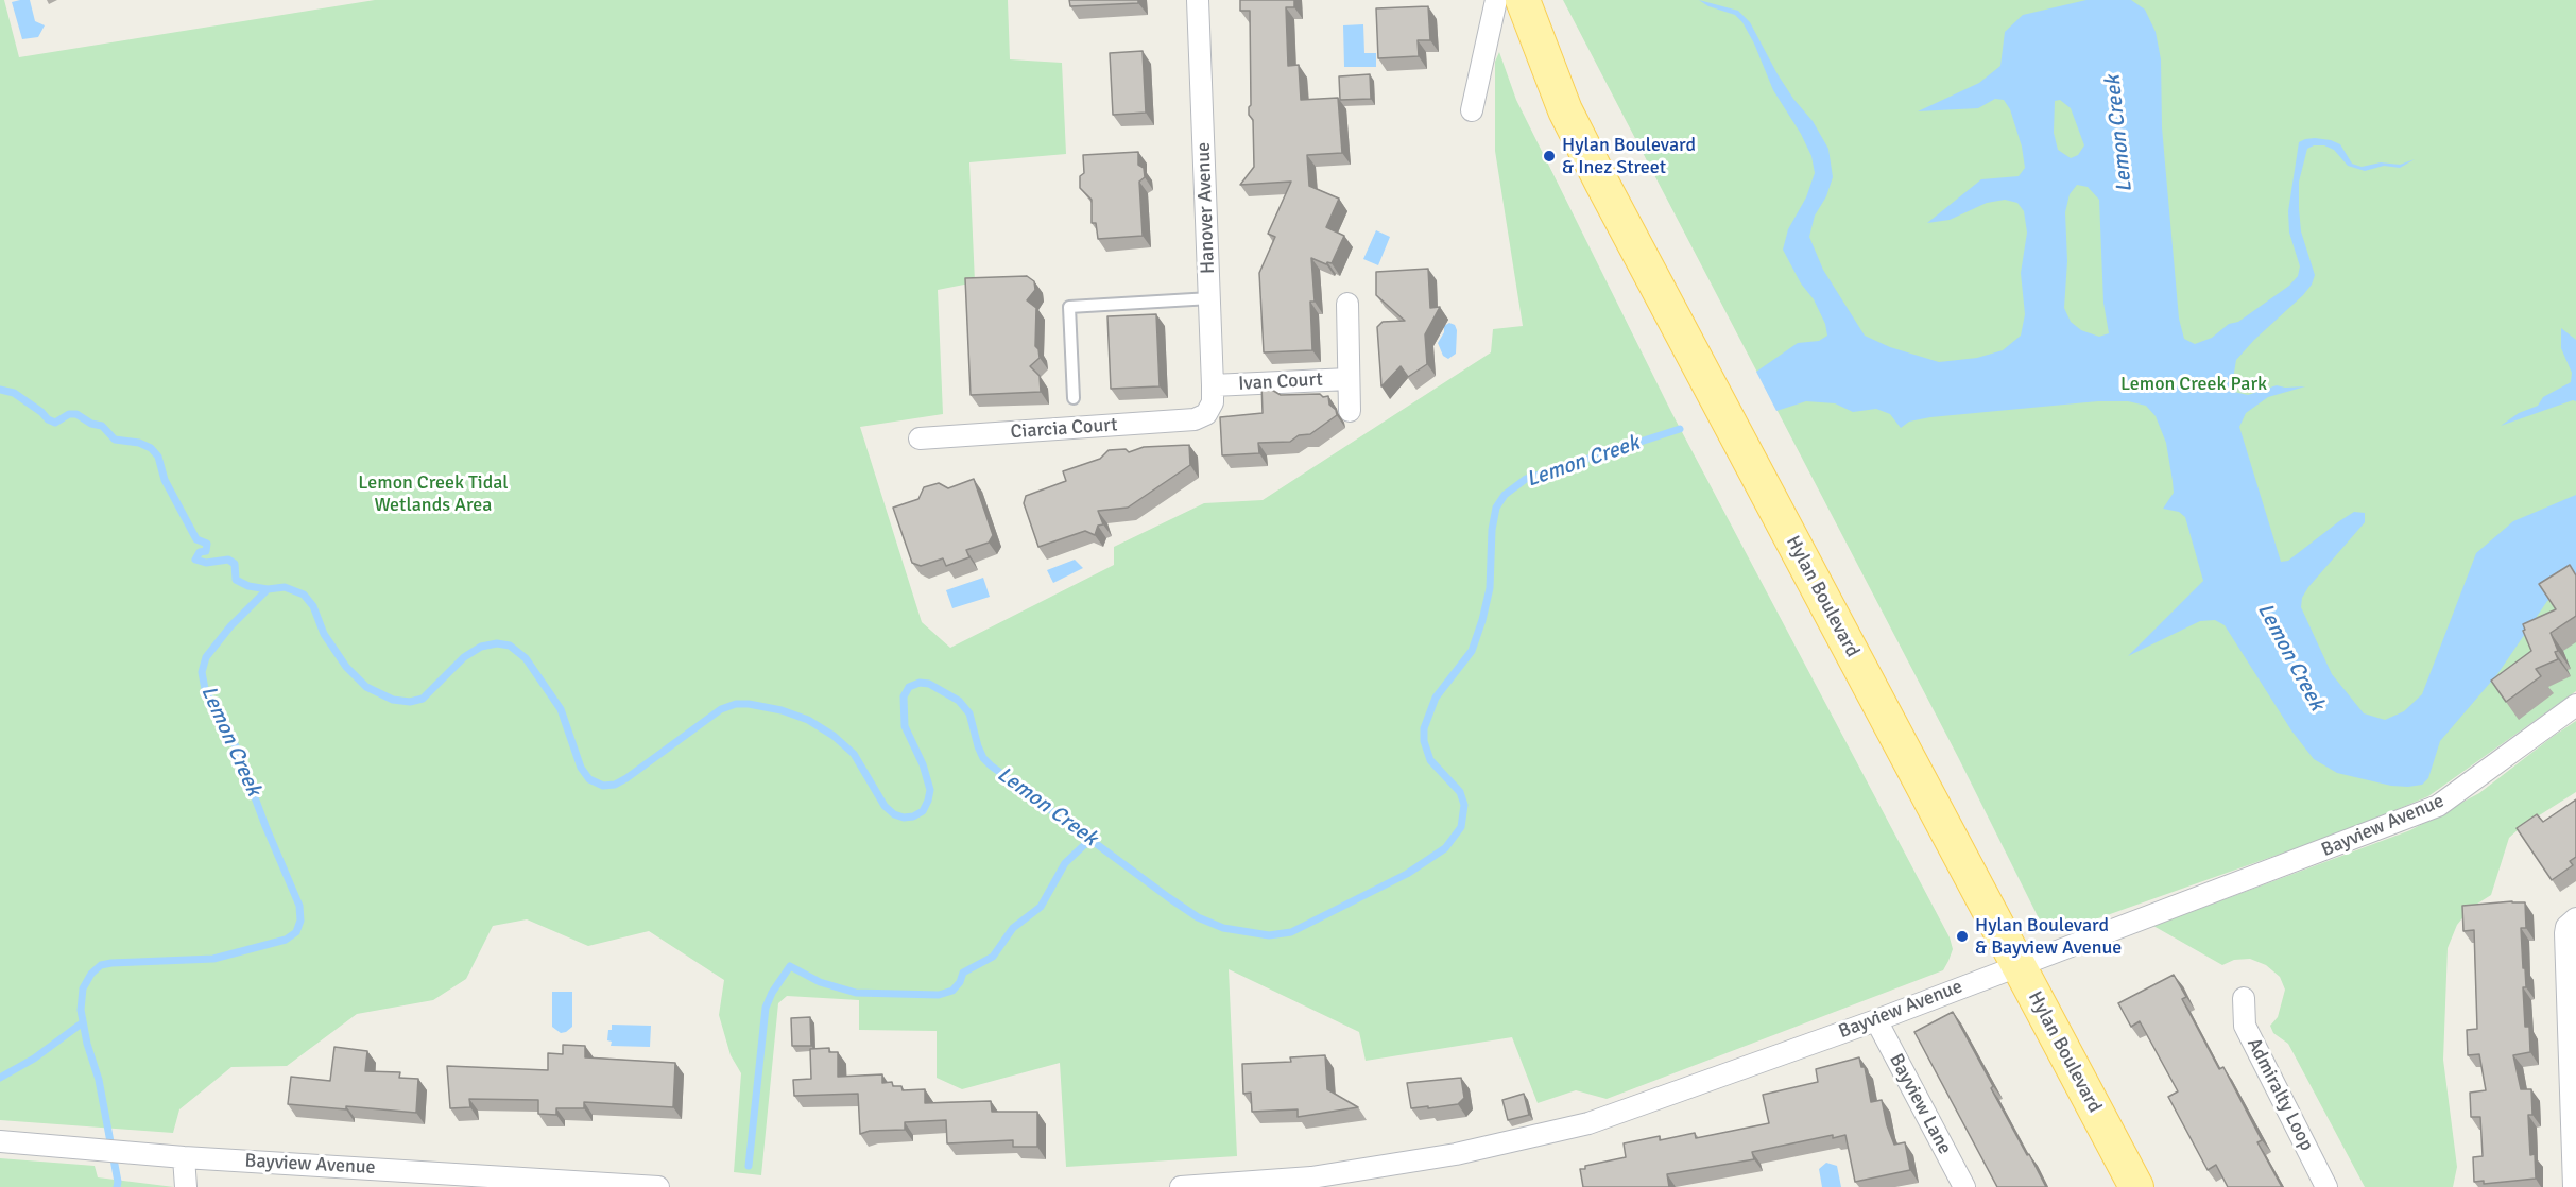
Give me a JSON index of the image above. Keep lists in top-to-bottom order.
{
  "streets": {
    "main road": ["Hylan Boulevard"],
    "street": [
      "Hanover Avenue",
      "Ivan Court",
      "Ciarcia Court",
      "Bayview Avenue",
      "Admiralty Loop",
      "Bayview Lane"
    ]
  },
  "crossings": [
    ["Hanover Avenue", "Ivan Court"],
    ["Hanover Avenue", "Ciarcia Court"],
    ["Hylan Boulevard", "Bayview Avenue"],
    ["Bayview Avenue", "Bayview Lane"]
  ],
  "water": ["Lemon Creek"],
  "parks": ["Lemon Creek Park", "Lemon Creek Tidal Wetlands Area"],
  "places": ["Hylan Boulevard & Inez Street", "Hylan Boulevard & Bayview Avenue"]
}
